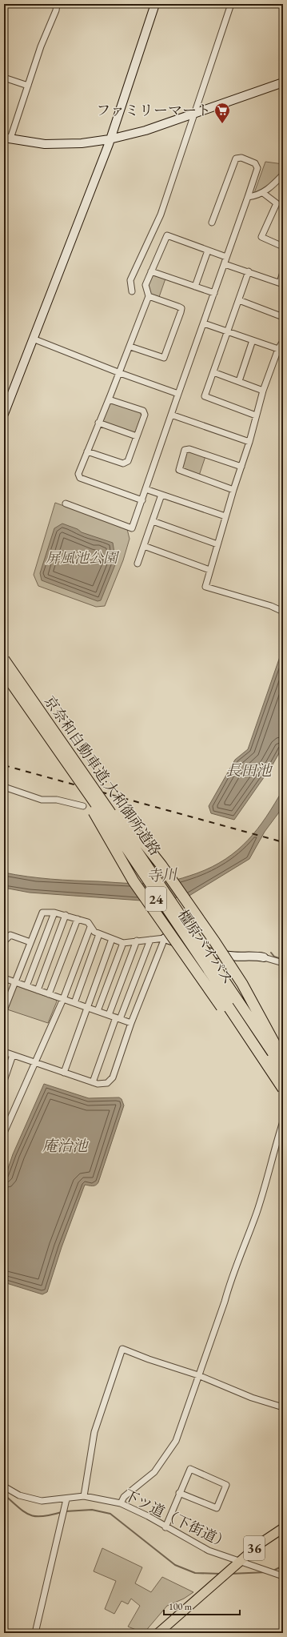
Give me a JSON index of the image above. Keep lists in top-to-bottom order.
{
  "streets": {
    "highway": ["京奈和自動車道;大和御所道路", "24", "橿原バイパス"],
    "main road": ["36"],
    "street": ["下ツ道（下街道）"]
  },
  "crossings": [
    ["下ツ道（下街道）", "36"]
  ],
  "water": ["長田池", "寺川", "庵治池"],
  "parks": ["屏風池公園"],
  "places": {
    "supermarket": ["ファミリーマート"]
  },
  "scale_bar": "100 m"
}
